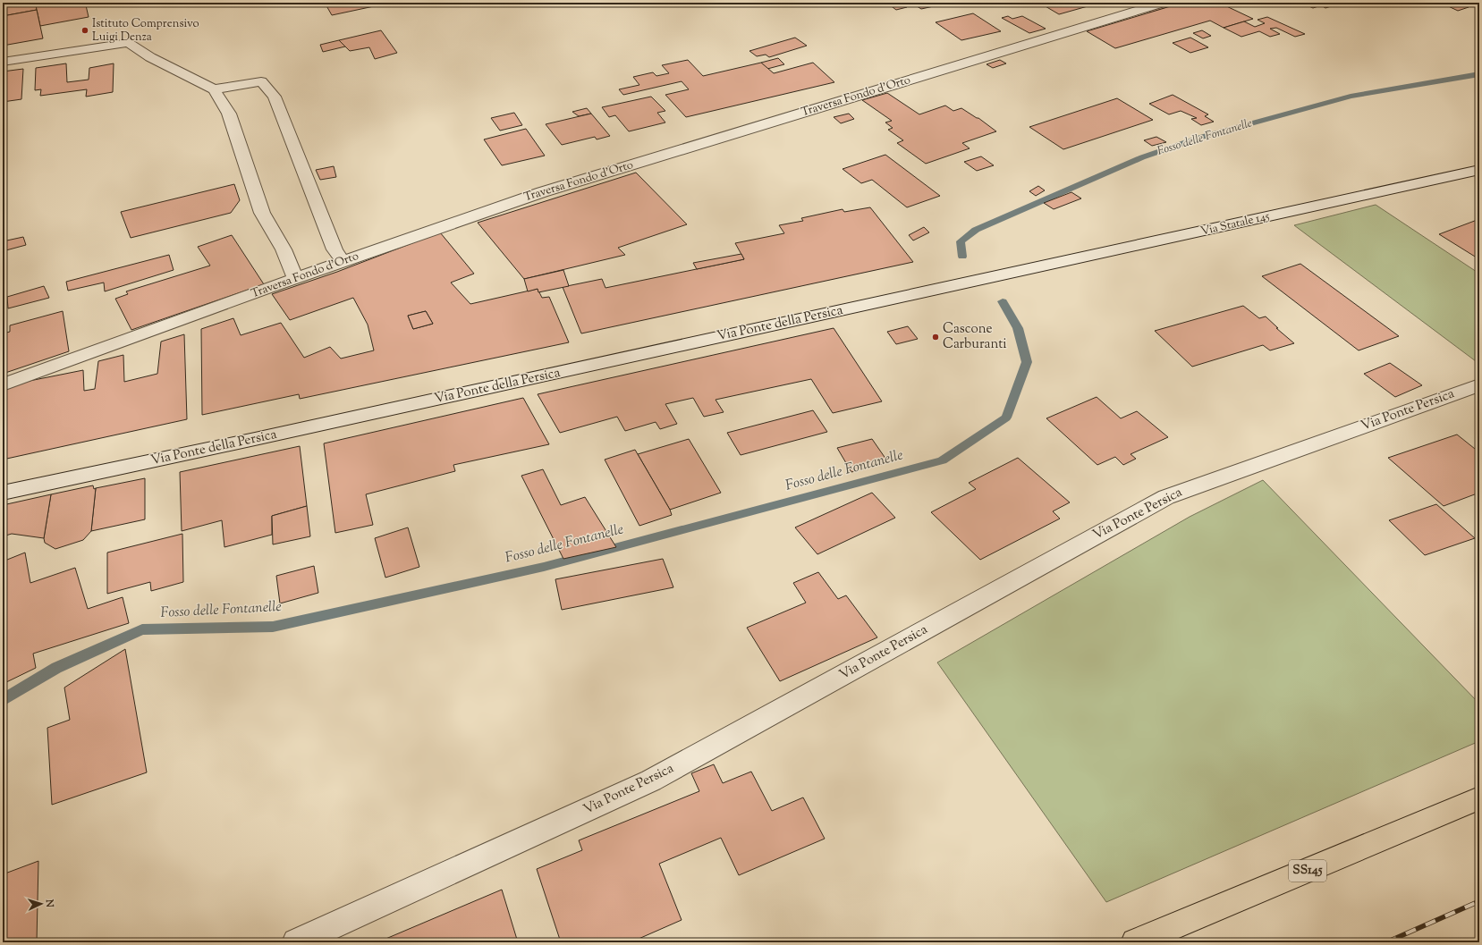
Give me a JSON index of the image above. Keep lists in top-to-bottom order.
{
  "streets": {
    "highway": ["SS145"],
    "street": [
      "Traversa Fondo d'Orto",
      "Via Statale 145",
      "Via Ponte della Persica",
      "Via Ponte Persica"
    ]
  },
  "crossings": [
    ["Via Statale 145", "Via Ponte della Persica"]
  ],
  "water": ["Fosso delle Fontanelle"],
  "places": ["Istituto Comprensivo Luigi Denza", "Cascone Carburanti"],
  "north": "right"
}
